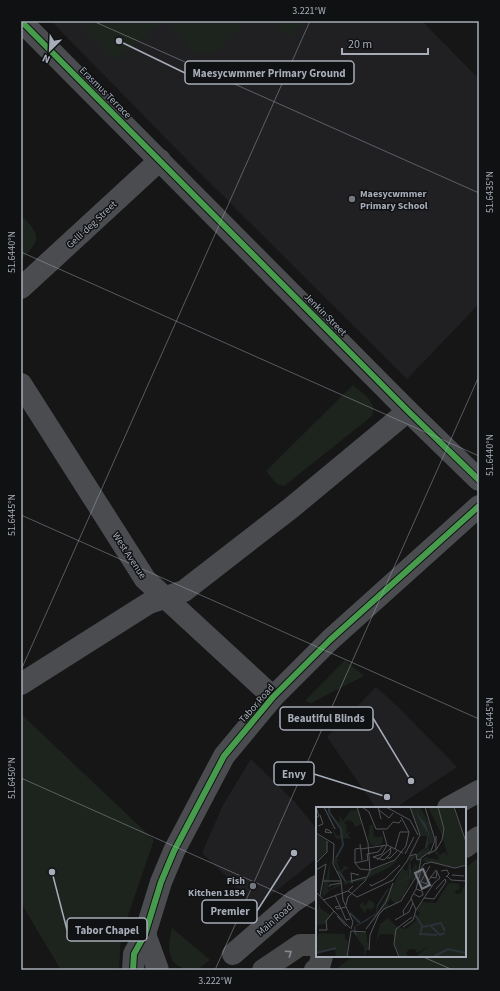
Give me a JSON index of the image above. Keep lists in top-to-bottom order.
{
  "streets": {
    "street": [
      "Erasmus Terrace",
      "Gelli-deg Street",
      "Jenkin Street",
      "West Avenue",
      "Tabor Road",
      "Main Road"
    ]
  },
  "crossings": [
    ["Erasmus Terrace", "Gelli-deg Street"],
    ["Erasmus Terrace", "Jenkin Street"],
    ["Gelli-deg Street", "Jenkin Street"],
    ["West Avenue", "Tabor Road"]
  ],
  "places": [
    "Maesycwmmer Primary Ground",
    "Maesycwmmer Primary School",
    "Beautiful Blinds",
    "Envy",
    "Premier",
    "Tabor Chapel",
    "Fish Kitchen 1854"
  ],
  "scale_bar": "20 m",
  "north": "bottom left",
  "coordinates": [
    "3.221°W",
    "51.6435°N",
    "51.6440°N",
    "51.6445°N",
    "51.6450°N",
    "3.222°W"
  ]
}
